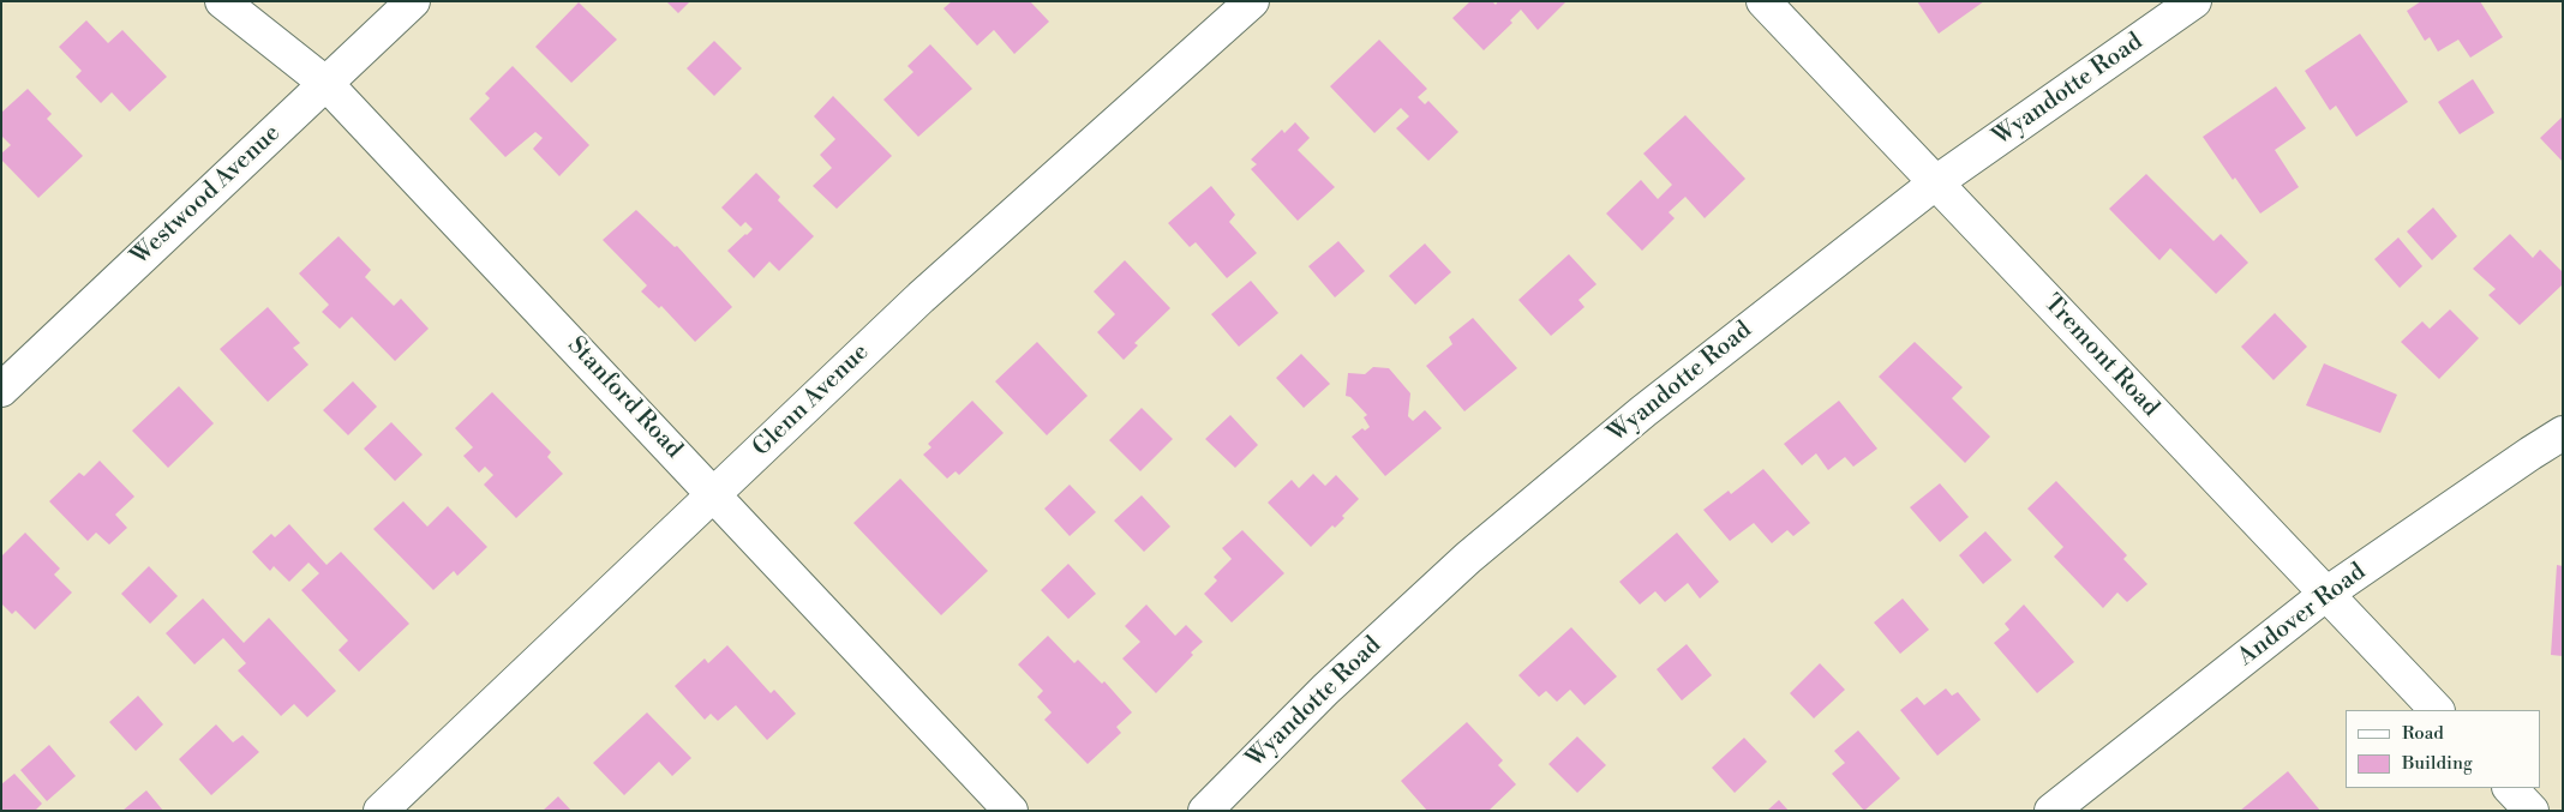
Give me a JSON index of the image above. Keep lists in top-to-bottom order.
{
  "streets": {
    "street": [
      "Wyandotte Road",
      "Westwood Avenue",
      "Tremont Road",
      "Stanford Road",
      "Glenn Avenue",
      "Andover Road"
    ]
  },
  "crossings": [
    ["Wyandotte Road", "Tremont Road"],
    ["Westwood Avenue", "Stanford Road"],
    ["Tremont Road", "Andover Road"],
    ["Stanford Road", "Glenn Avenue"]
  ],
  "legend": ["Road", "Building"]
}
